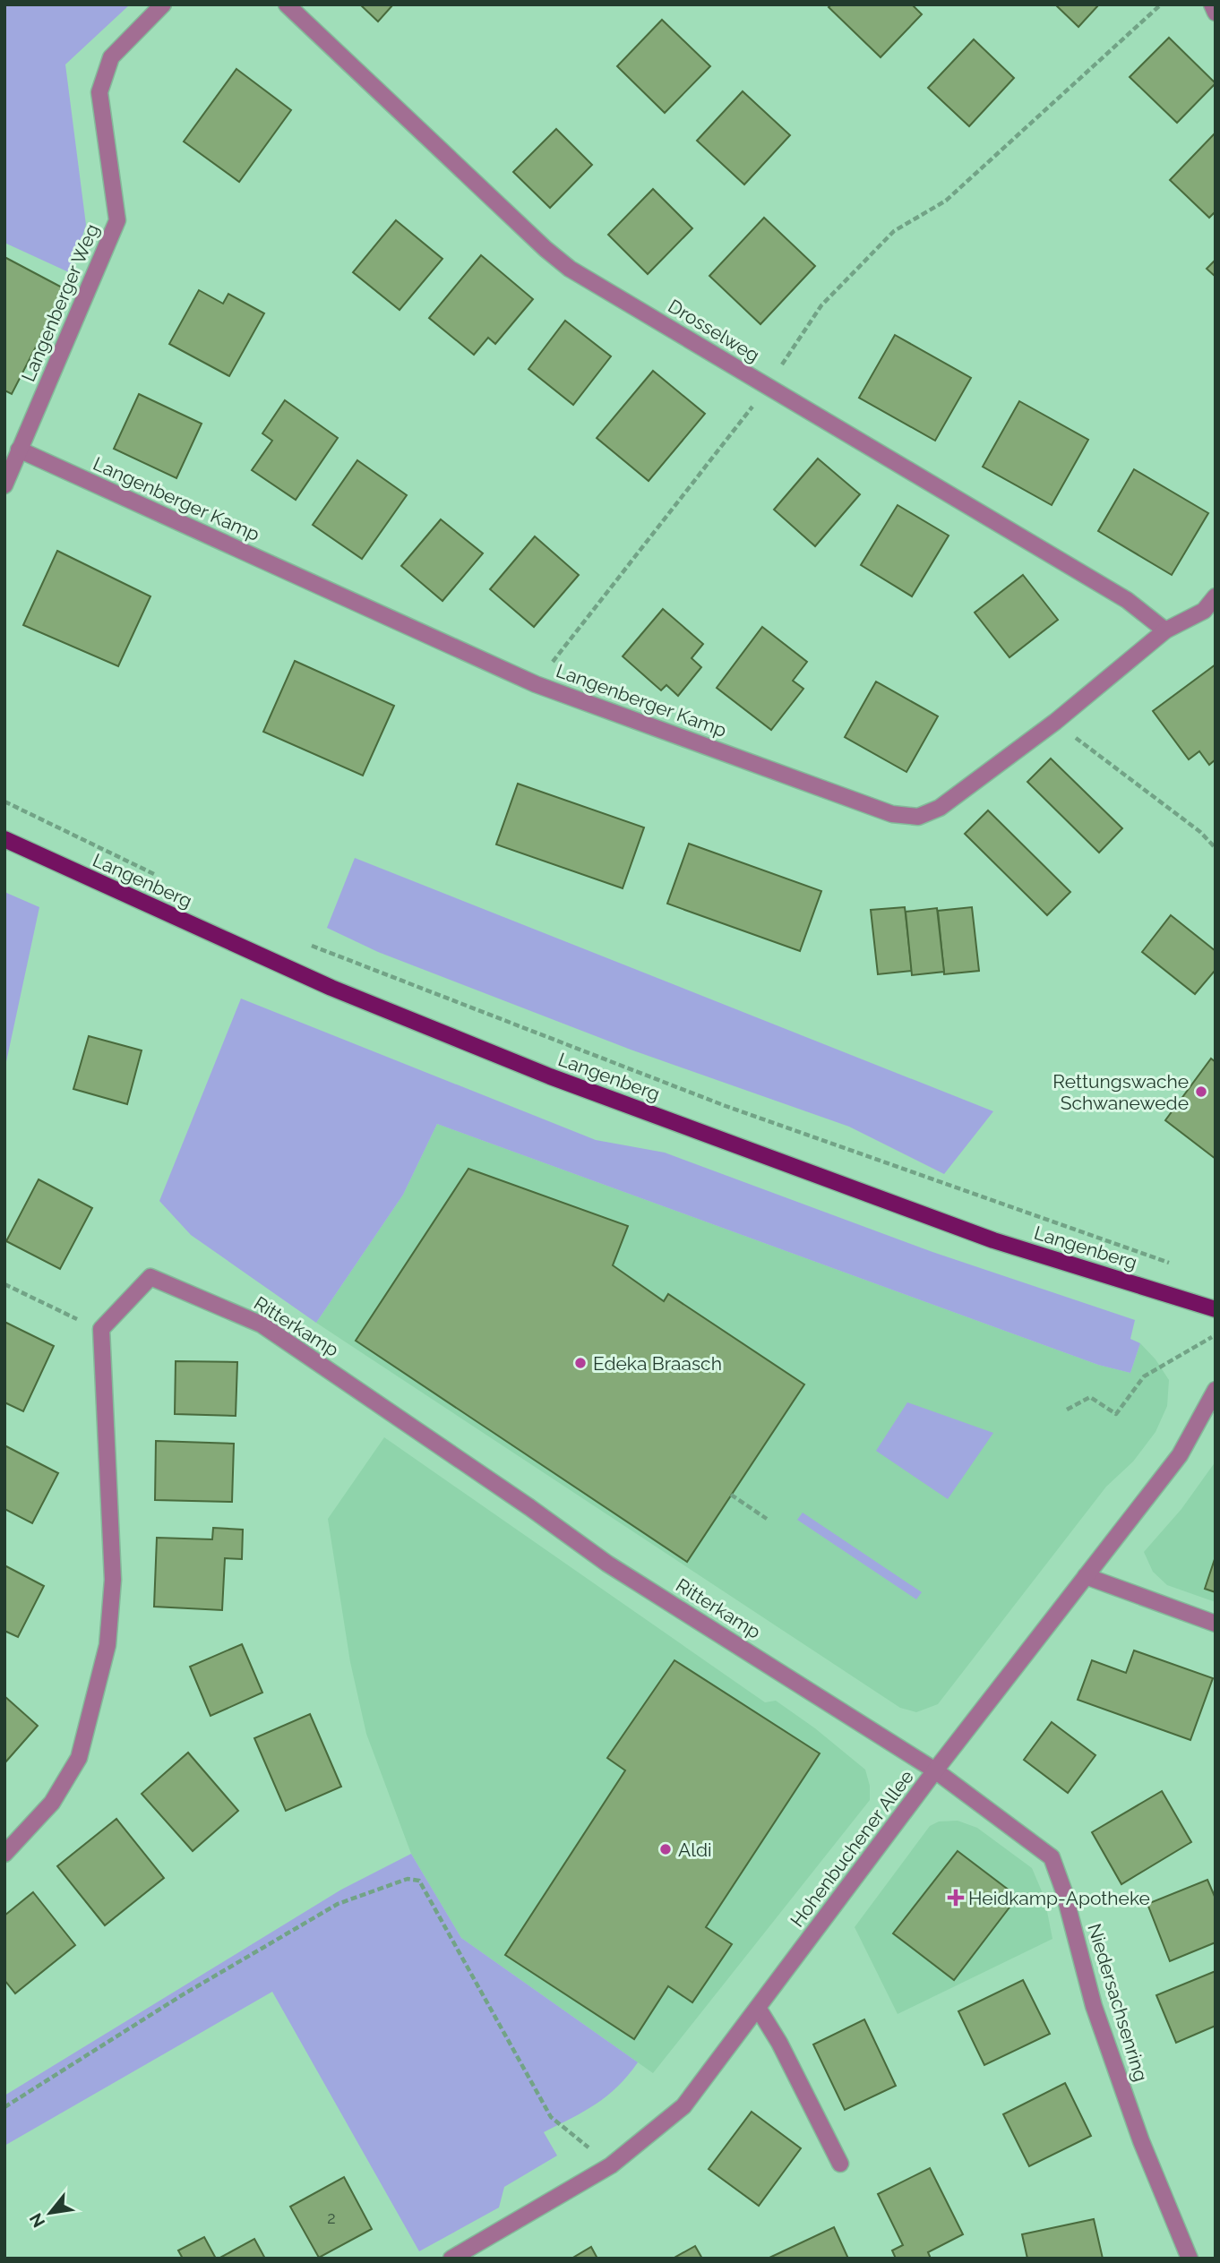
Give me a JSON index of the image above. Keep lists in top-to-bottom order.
{
  "streets": {
    "main road": ["Langenberg"],
    "street": [
      "Langenberger Weg",
      "Drosselweg",
      "Langenberger Kamp",
      "Ritterkamp",
      "Hohenbuchener Allee",
      "Niedersachsenring"
    ]
  },
  "crossings": [
    ["Langenberger Weg", "Langenberger Kamp"],
    ["Drosselweg", "Langenberger Kamp"],
    ["Ritterkamp", "Hohenbuchener Allee"],
    ["Ritterkamp", "Niedersachsenring"],
    ["Hohenbuchener Allee", "Niedersachsenring"]
  ],
  "places": {
    "other": ["Rettungswache Schwanewede", "Edeka Braasch", "Aldi"],
    "health": ["Heidkamp-Apotheke"]
  },
  "house_numbers": ["2"],
  "north": "bottom left"
}
